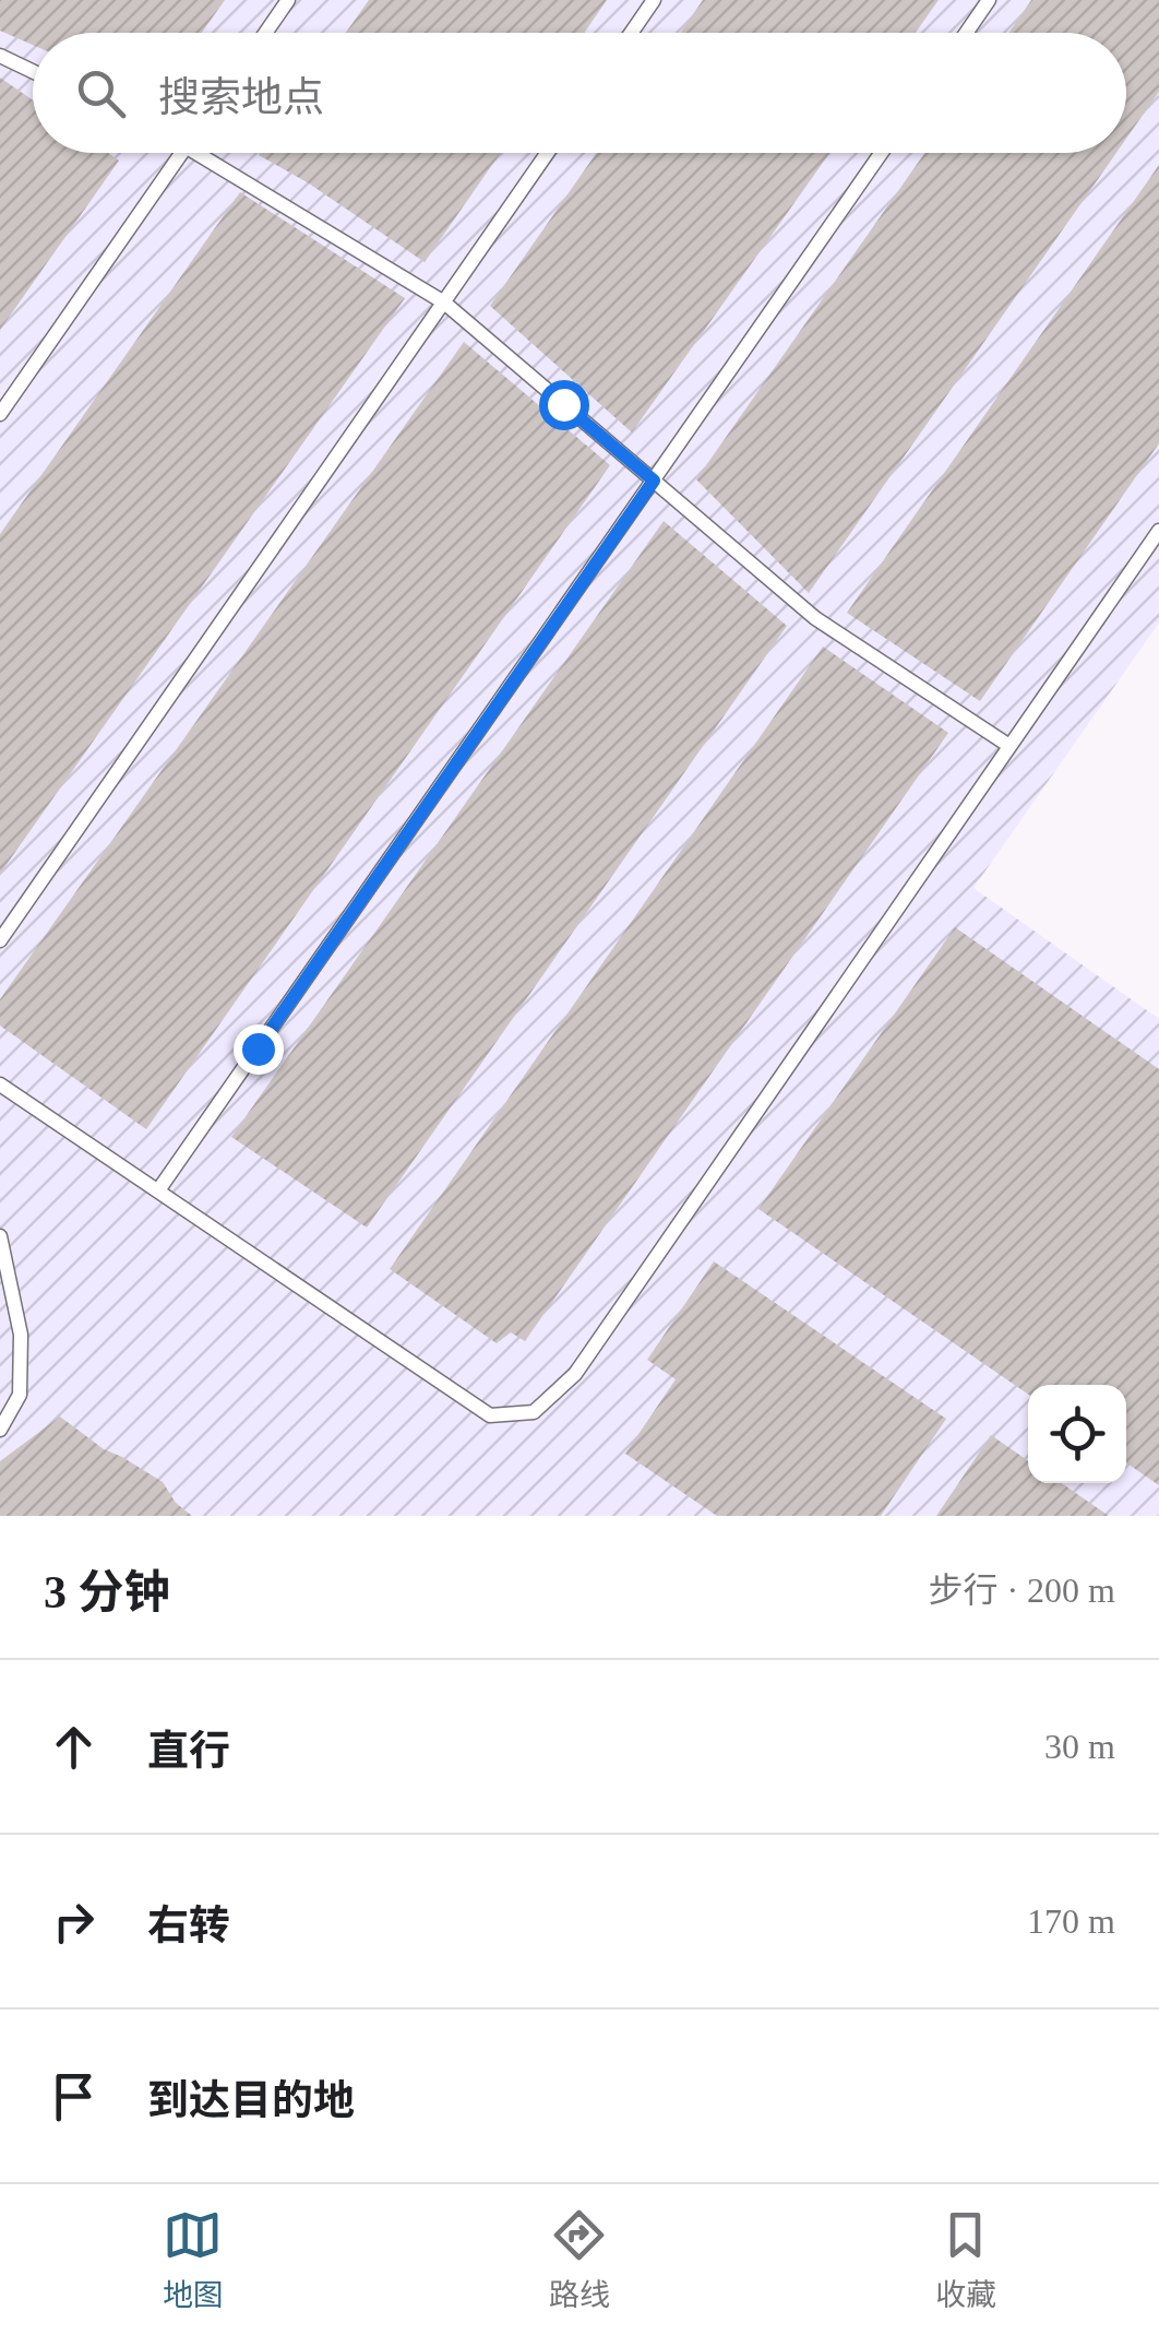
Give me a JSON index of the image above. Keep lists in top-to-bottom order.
{
  "page": {
    "search": "搜索地点",
    "heading": ["3 分钟", "步行 · 200 m"],
    "list": [
      ["直行", "30 m"],
      ["右转", "170 m"],
      "到达目的地"
    ],
    "nav": ["地图", "路线", "收藏"]
  }
}
